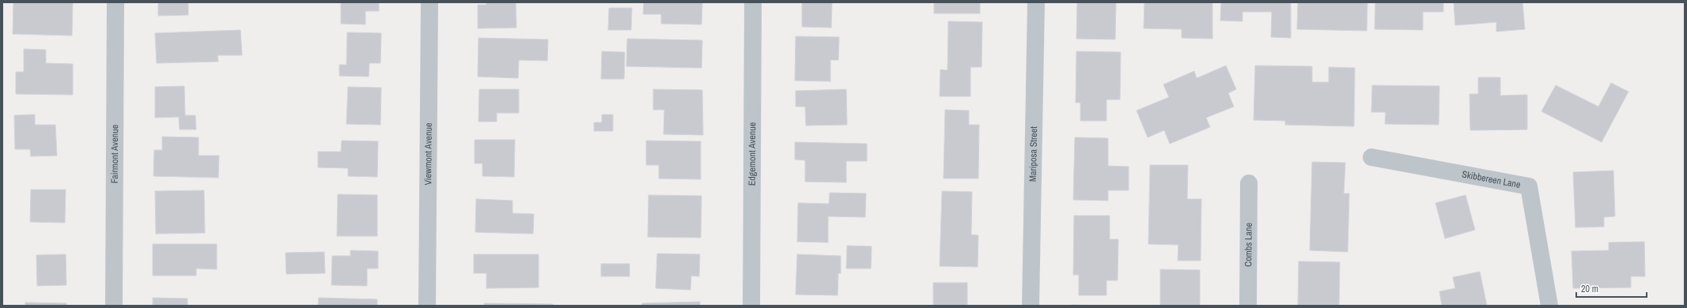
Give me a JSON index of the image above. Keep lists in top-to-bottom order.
{
  "streets": {
    "street": [
      "Fairmont Avenue",
      "Viewmont Avenue",
      "Edgemont Avenue",
      "Mariposa Street",
      "Skibbereen Lane",
      "Combs Lane"
    ]
  },
  "scale_bar": "20 m"
}
